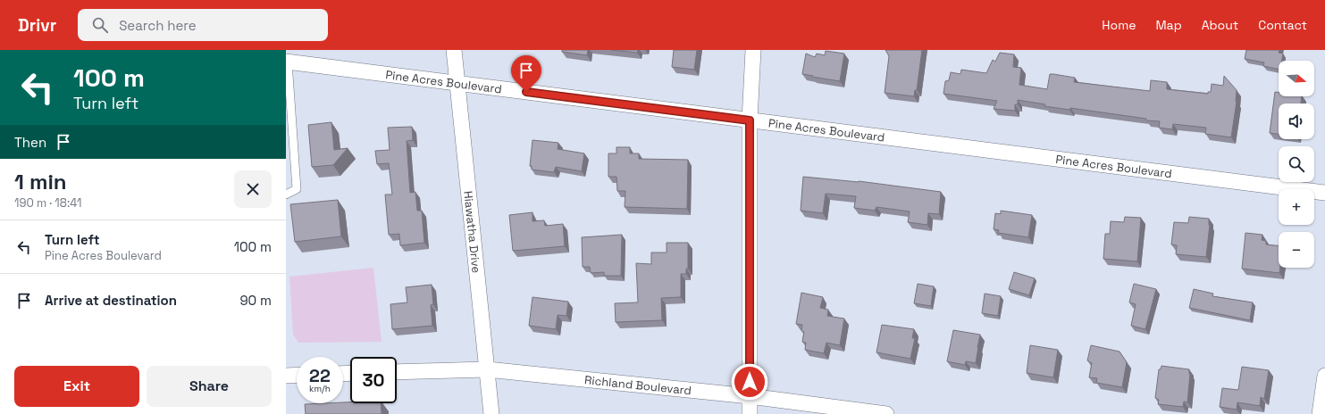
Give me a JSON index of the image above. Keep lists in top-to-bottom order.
{
  "streets": {
    "street": ["Pine Acres Boulevard", "Hiawatha Drive", "Richland Boulevard"]
  },
  "crossings": [
    ["Pine Acres Boulevard", "Hiawatha Drive"],
    ["Hiawatha Drive", "Richland Boulevard"]
  ],
  "north": "right",
  "page": {
    "header": "Drivr",
    "search": "Search here",
    "nav": [
      "Home",
      "Map",
      "About",
      "Contact"
    ],
    "turn": ["100 m", "Turn left"],
    "map_buttons": ["+", "−"],
    "then": "Then",
    "heading": ["1 min", "190 m · 18:41"],
    "list": [
      {
        "name": "Turn left",
        "note": "Pine Acres Boulevard",
        "value": "100 m"
      },
      {
        "name": "Arrive at destination",
        "value": "90 m"
      }
    ],
    "speed": "22 km/h",
    "limit": "30",
    "buttons": ["Exit", "Share"]
  }
}
